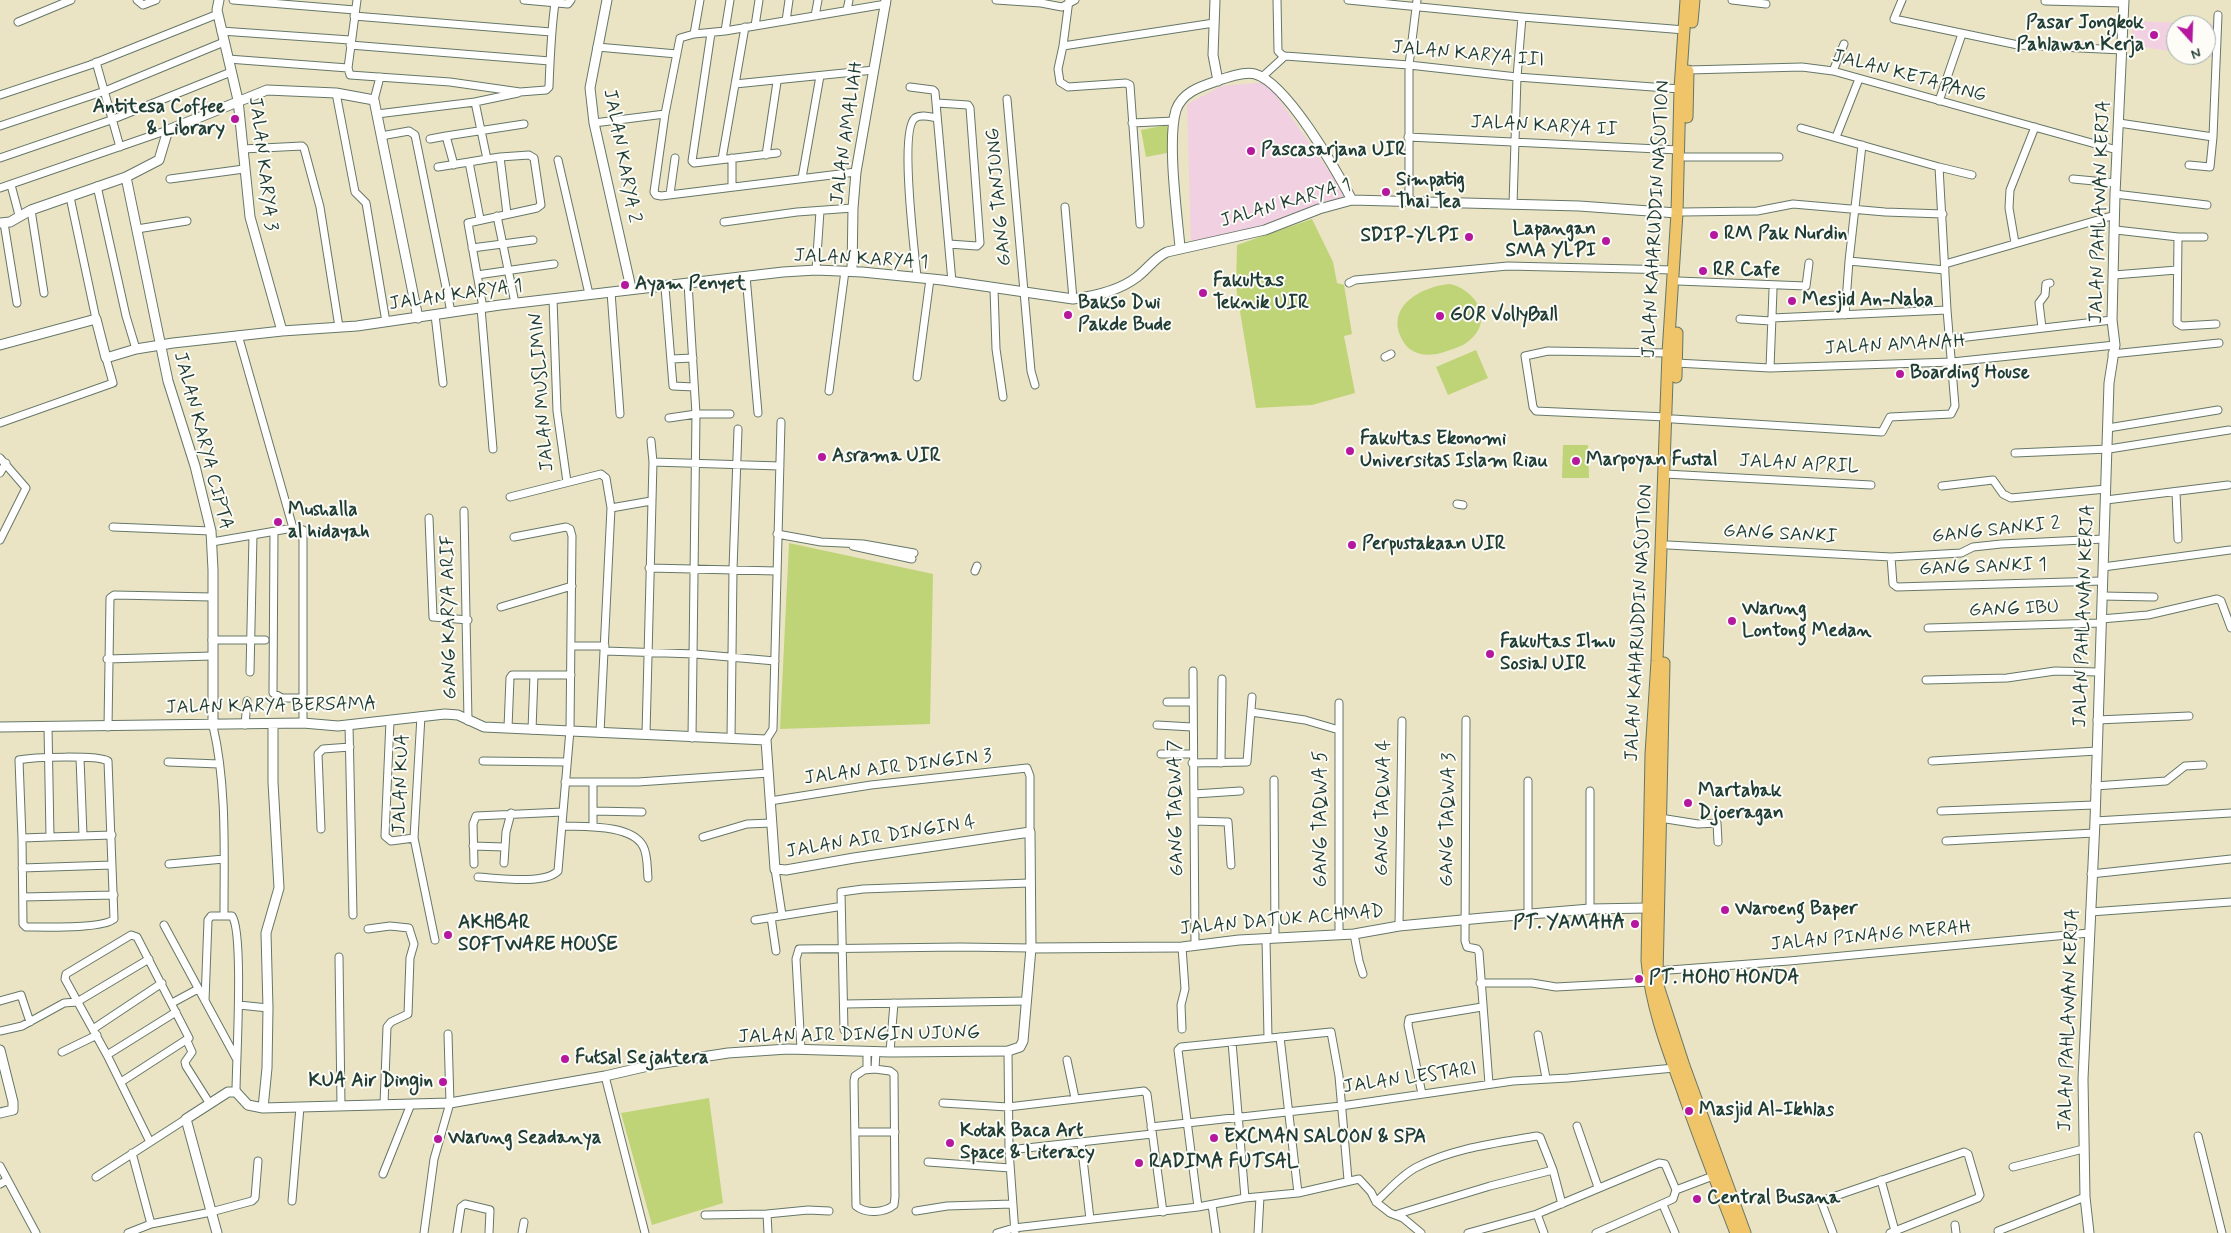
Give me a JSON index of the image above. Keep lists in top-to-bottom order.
{
  "streets": {
    "highway": ["JALAN KAHARUDDIN NASUTION"],
    "street": [
      "JALAN KARYA III",
      "JALAN KETAPANG",
      "JALAN KARYA II",
      "JALAN AMALIAH",
      "JALAN KARYA 2",
      "JALAN KARYA 3",
      "GANG TANJUNG",
      "JALAN KARYA 1",
      "JALAN PAHLAWAN KERJA",
      "JALAN AMANAH",
      "JALAN MUSLIMIN",
      "JALAN KARYA CIPTA",
      "JALAN APRIL",
      "GANG SANKI 2",
      "GANG SANKI",
      "GANG SANKI 1",
      "GANG IBU",
      "GANG KARYA ARIF",
      "JALAN KARYA BERSAMA",
      "JALAN AIR DINGIN 3",
      "JALAN KUA",
      "GANG TAQWA 7",
      "GANG TAQWA 4",
      "GANG TAQWA 5",
      "GANG TAQWA 3",
      "JALAN AIR DINGIN 4",
      "JALAN DATUK ACHMAD",
      "JALAN PINANG MERAH",
      "JALAN AIR DINGIN UJUNG",
      "JALAN LESTARI"
    ]
  },
  "crossings": [
    ["JALAN KARYA III", "JALAN KAHARUDDIN NASUTION"],
    ["JALAN KETAPANG", "JALAN PAHLAWAN KERJA"],
    ["JALAN KETAPANG", "JALAN KAHARUDDIN NASUTION"],
    ["JALAN KARYA II", "JALAN KAHARUDDIN NASUTION"],
    ["JALAN AMALIAH", "JALAN KARYA 1"],
    ["JALAN KARYA 2", "JALAN KARYA 1"],
    ["JALAN KARYA 3", "JALAN KARYA 1"],
    ["GANG TANJUNG", "JALAN KARYA 1"],
    ["JALAN KARYA 1", "JALAN KAHARUDDIN NASUTION"],
    ["JALAN KARYA 1", "JALAN MUSLIMIN"],
    ["JALAN KARYA 1", "JALAN KARYA CIPTA"],
    ["JALAN PAHLAWAN KERJA", "JALAN AMANAH"],
    ["JALAN PAHLAWAN KERJA", "GANG SANKI 2"],
    ["JALAN PAHLAWAN KERJA", "GANG SANKI 1"],
    ["JALAN PAHLAWAN KERJA", "GANG IBU"],
    ["JALAN PAHLAWAN KERJA", "JALAN PINANG MERAH"],
    ["JALAN KAHARUDDIN NASUTION", "JALAN AMANAH"],
    ["JALAN KAHARUDDIN NASUTION", "JALAN APRIL"],
    ["JALAN KAHARUDDIN NASUTION", "GANG SANKI"],
    ["JALAN KAHARUDDIN NASUTION", "JALAN DATUK ACHMAD"],
    ["JALAN KAHARUDDIN NASUTION", "JALAN PINANG MERAH"],
    ["JALAN KAHARUDDIN NASUTION", "JALAN LESTARI"],
    ["JALAN KARYA CIPTA", "JALAN KARYA BERSAMA"],
    ["GANG SANKI 2", "GANG SANKI"],
    ["GANG SANKI 2", "GANG SANKI 1"],
    ["GANG SANKI", "GANG SANKI 1"],
    ["GANG KARYA ARIF", "JALAN KARYA BERSAMA"],
    ["JALAN KARYA BERSAMA", "JALAN KUA"],
    ["JALAN KARYA BERSAMA", "JALAN AIR DINGIN 4"],
    ["JALAN AIR DINGIN 3", "JALAN AIR DINGIN 4"],
    ["GANG TAQWA 7", "JALAN DATUK ACHMAD"],
    ["GANG TAQWA 4", "JALAN DATUK ACHMAD"],
    ["GANG TAQWA 5", "JALAN DATUK ACHMAD"],
    ["GANG TAQWA 3", "JALAN DATUK ACHMAD"]
  ],
  "places": [
    "Pasar Jongkok Pahlawan Kerja",
    "Antitesa Coffee & Library",
    "Pascasarjana UIR",
    "Simpatig Thai Tea",
    "RM Pak Nurdin",
    "SDIP-YLPI",
    "Lapangan SMA YLPI",
    "RR Cafe",
    "Ayam Penyet",
    "Fakultas Teknik UIR",
    "Mesjid An-Naba",
    "Bakso Dwi Pakde Bude",
    "GOR VollyBall",
    "Boarding House",
    "Fakultas Ekonomi Universitas Islam Riau",
    "Asrama UIR",
    "Marpoyan Fustal",
    "Mushalla al hidayah",
    "Perpustakaan UIR",
    "Warung Lontong Medan",
    "Fakultas Ilmu Sosial UIR",
    "Martabak Djoeragan",
    "Waroeng Baper",
    "PT. YAMAHA",
    "AKHBAR SOFTWARE HOUSE",
    "PT. HOHO HONDA",
    "Futsal Sejahtera",
    "KUA Air Dingin",
    "Masjid Al-Ikhlas",
    "EXCMAN SALOON & SPA",
    "Warung Seadanya",
    "Kotak Baca Art Space & Literacy",
    "RADIMA FUTSAL",
    "Central Busana"
  ],
  "north": "bottom"
}
